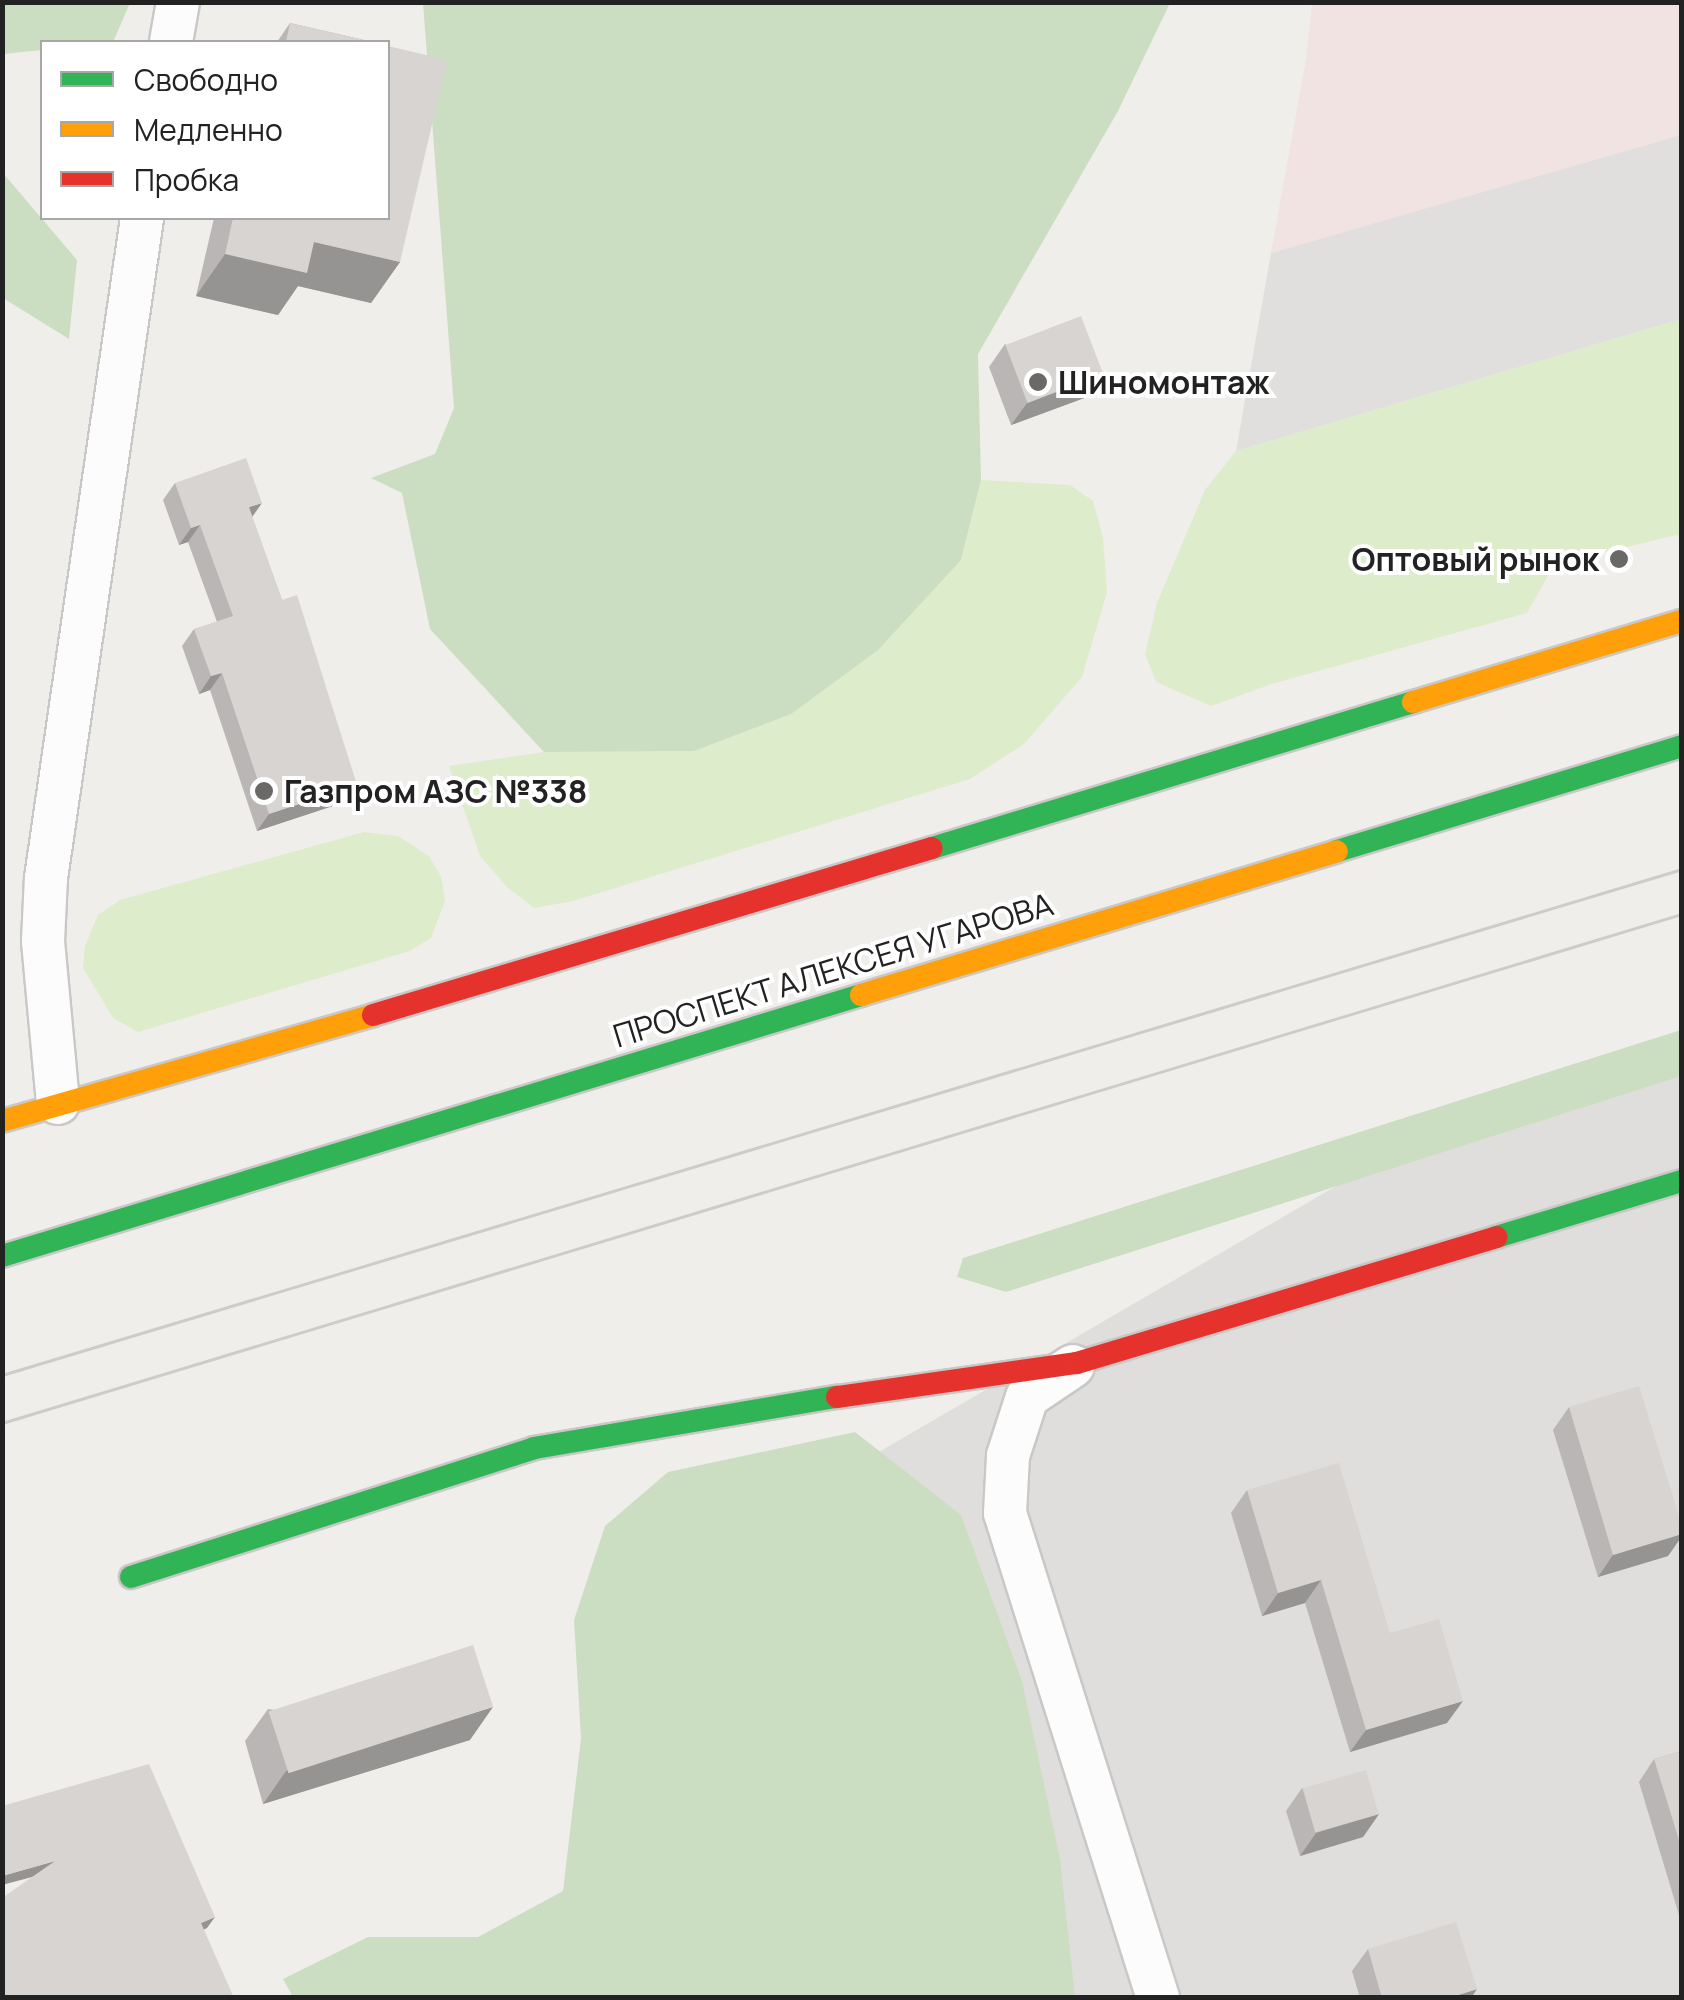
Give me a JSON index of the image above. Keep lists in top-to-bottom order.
{
  "streets": {
    "main road": ["ПРОСПЕКТ АЛЕКСЕЯ УГАРОВА"]
  },
  "places": ["Шиномонтаж", "Оптовый рынок", "Газпром АЗС №338"],
  "legend": ["Свободно", "Медленно", "Пробка"]
}
